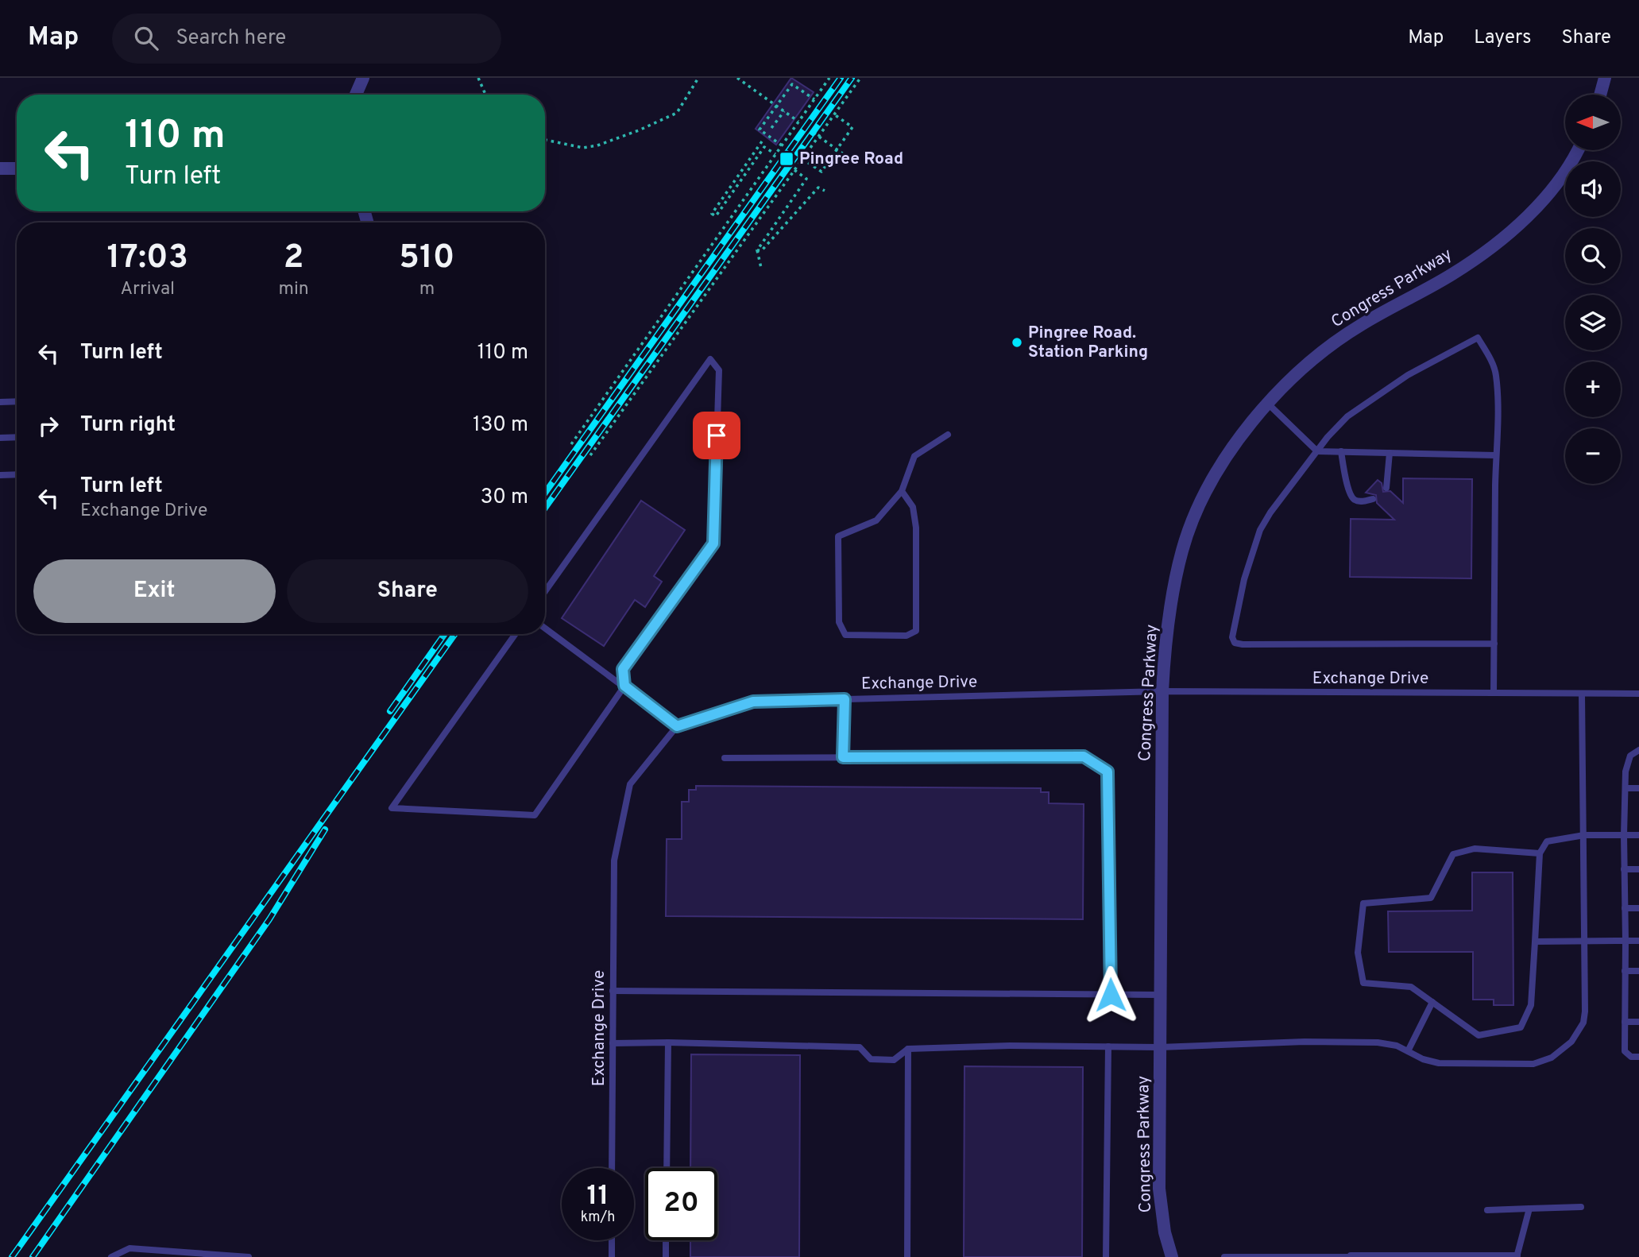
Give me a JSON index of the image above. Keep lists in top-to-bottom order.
{
  "streets": {
    "street": ["Congress Parkway"],
    "lane": ["Exchange Drive"]
  },
  "crossings": [
    ["Congress Parkway", "Exchange Drive"]
  ],
  "places": {
    "transit": ["Pingree Road"],
    "other": ["Pingree Road. Station Parking"]
  },
  "north": "left",
  "page": {
    "header": "Map",
    "search": "Search here",
    "nav": ["Map", "Layers", "Share"],
    "map_buttons": ["+", "−"],
    "turn": ["110 m", "Turn left"],
    "eta": [
      "17:03",
      "Arrival",
      "2",
      "min",
      "510",
      "m"
    ],
    "list": [
      {
        "name": "Turn left",
        "value": "110 m"
      },
      {
        "name": "Turn right",
        "value": "130 m"
      },
      {
        "name": "Turn left",
        "note": "Exchange Drive",
        "value": "30 m"
      }
    ],
    "buttons": ["Exit", "Share"],
    "speed": "11 km/h",
    "limit": "20"
  }
}
